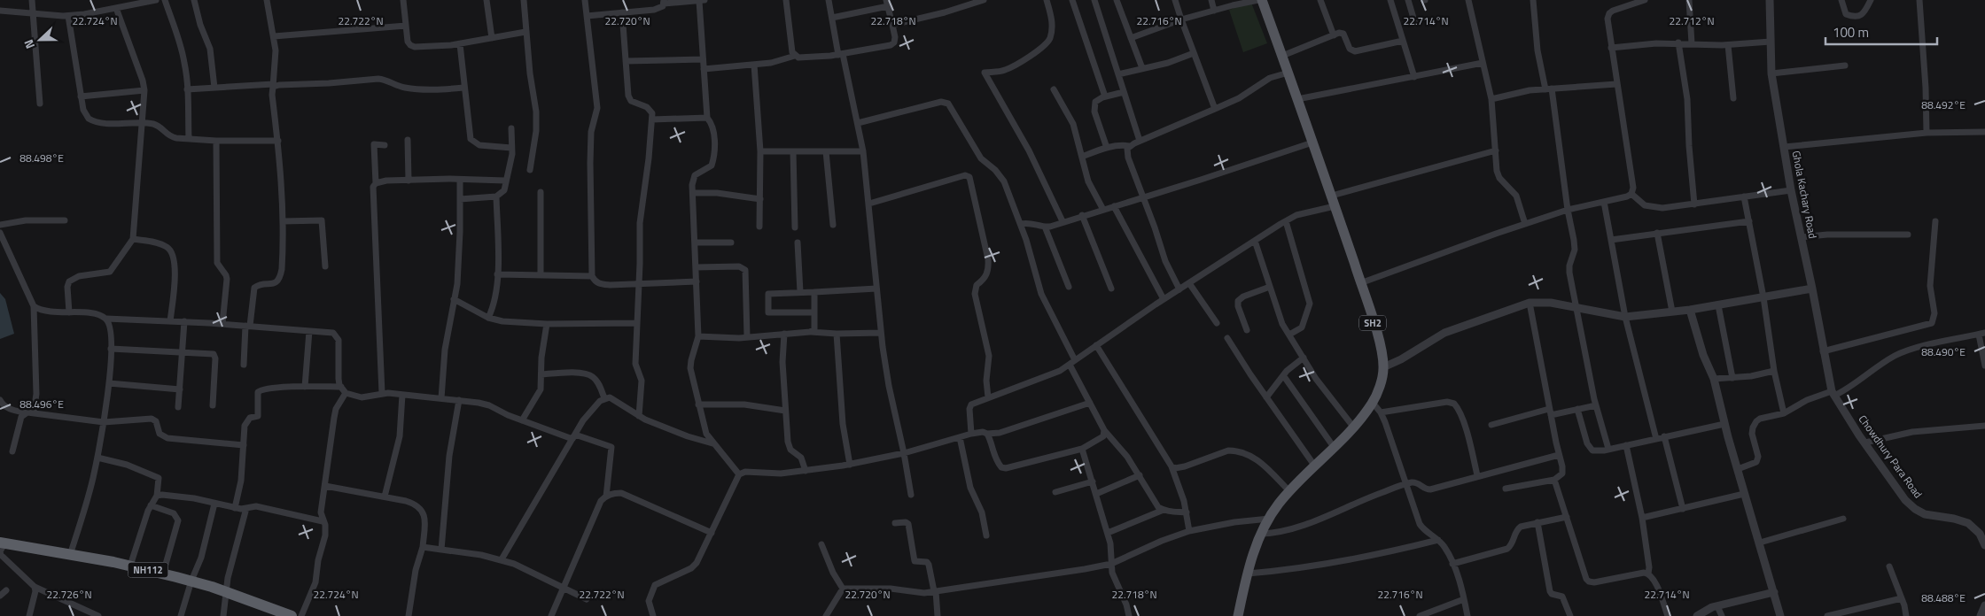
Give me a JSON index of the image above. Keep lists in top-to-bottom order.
{
  "streets": {
    "highway": ["NH112"],
    "main road": ["SH2"],
    "street": ["Ghola Kachary Road", "Chowdhury Para Road"]
  },
  "crossings": [
    ["Ghola Kachary Road", "Chowdhury Para Road"]
  ],
  "scale_bar": "100 m",
  "north": "left",
  "coordinates": [
    "22.724°N",
    "22.722°N",
    "22.720°N",
    "22.718°N",
    "22.716°N",
    "22.714°N",
    "22.712°N",
    "88.492°E",
    "88.498°E",
    "88.490°E",
    "88.496°E",
    "22.726°N",
    "88.488°E"
  ]
}
